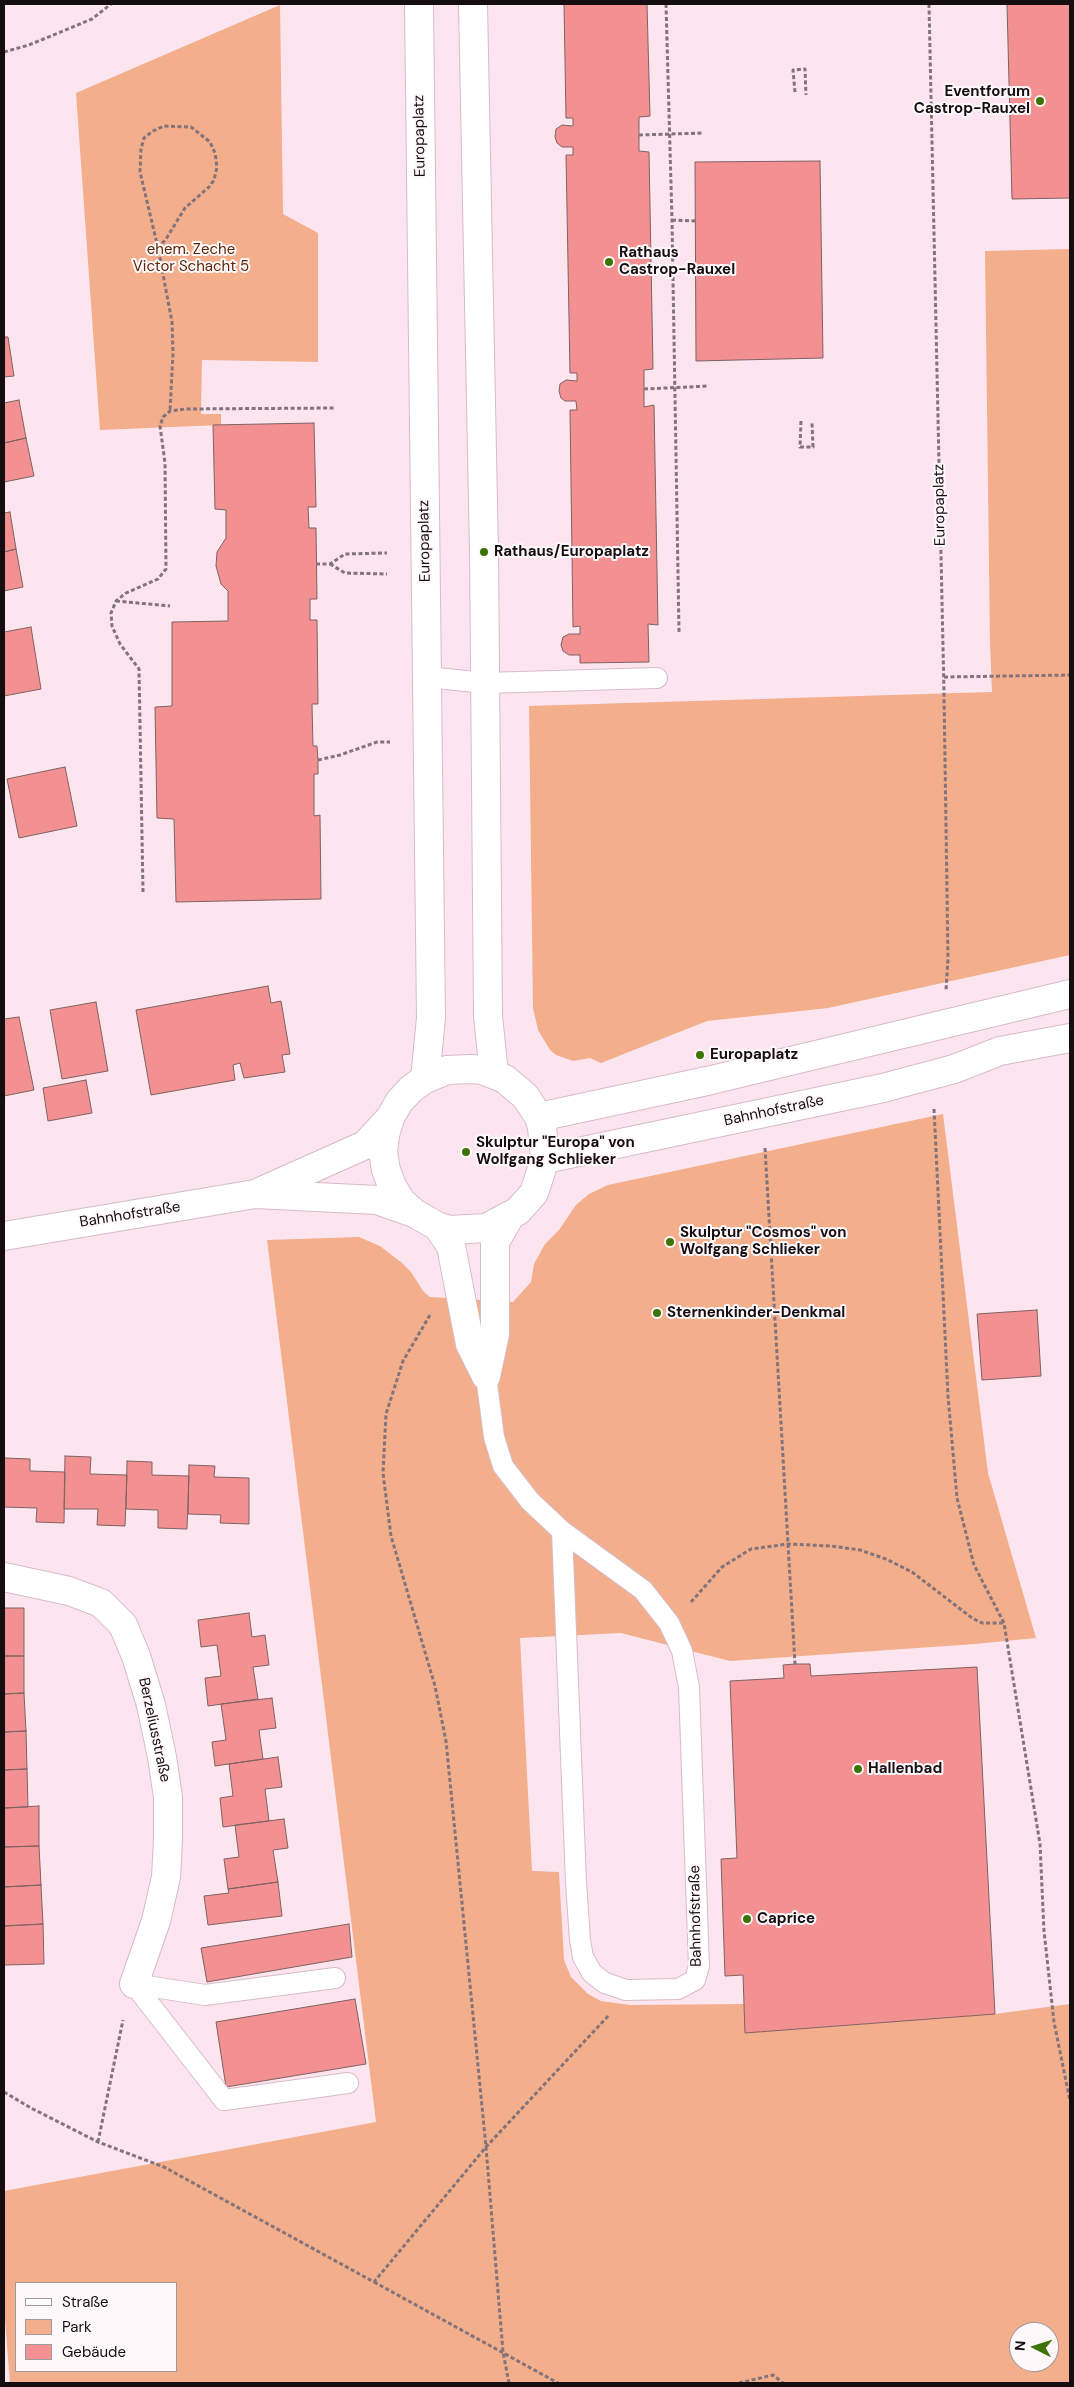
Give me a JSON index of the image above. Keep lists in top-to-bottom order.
{
  "streets": {
    "street": ["Europaplatz", "Bahnhofstraße", "Berzeliusstraße"]
  },
  "crossings": [
    ["Europaplatz", "Bahnhofstraße"]
  ],
  "parks": ["ehem. Zeche Victor Schacht 5"],
  "places": [
    "Eventforum Castrop-Rauxel",
    "Rathaus Castrop-Rauxel",
    "Rathaus/Europaplatz",
    "Europaplatz",
    "Skulptur \"Europa\" von Wolfgang Schlieker",
    "Skulptur \"Cosmos\" von Wolfgang Schlieker",
    "Sternenkinder-Denkmal",
    "Hallenbad",
    "Caprice"
  ],
  "legend": ["Straße", "Park", "Gebäude"],
  "north": "left"
}
